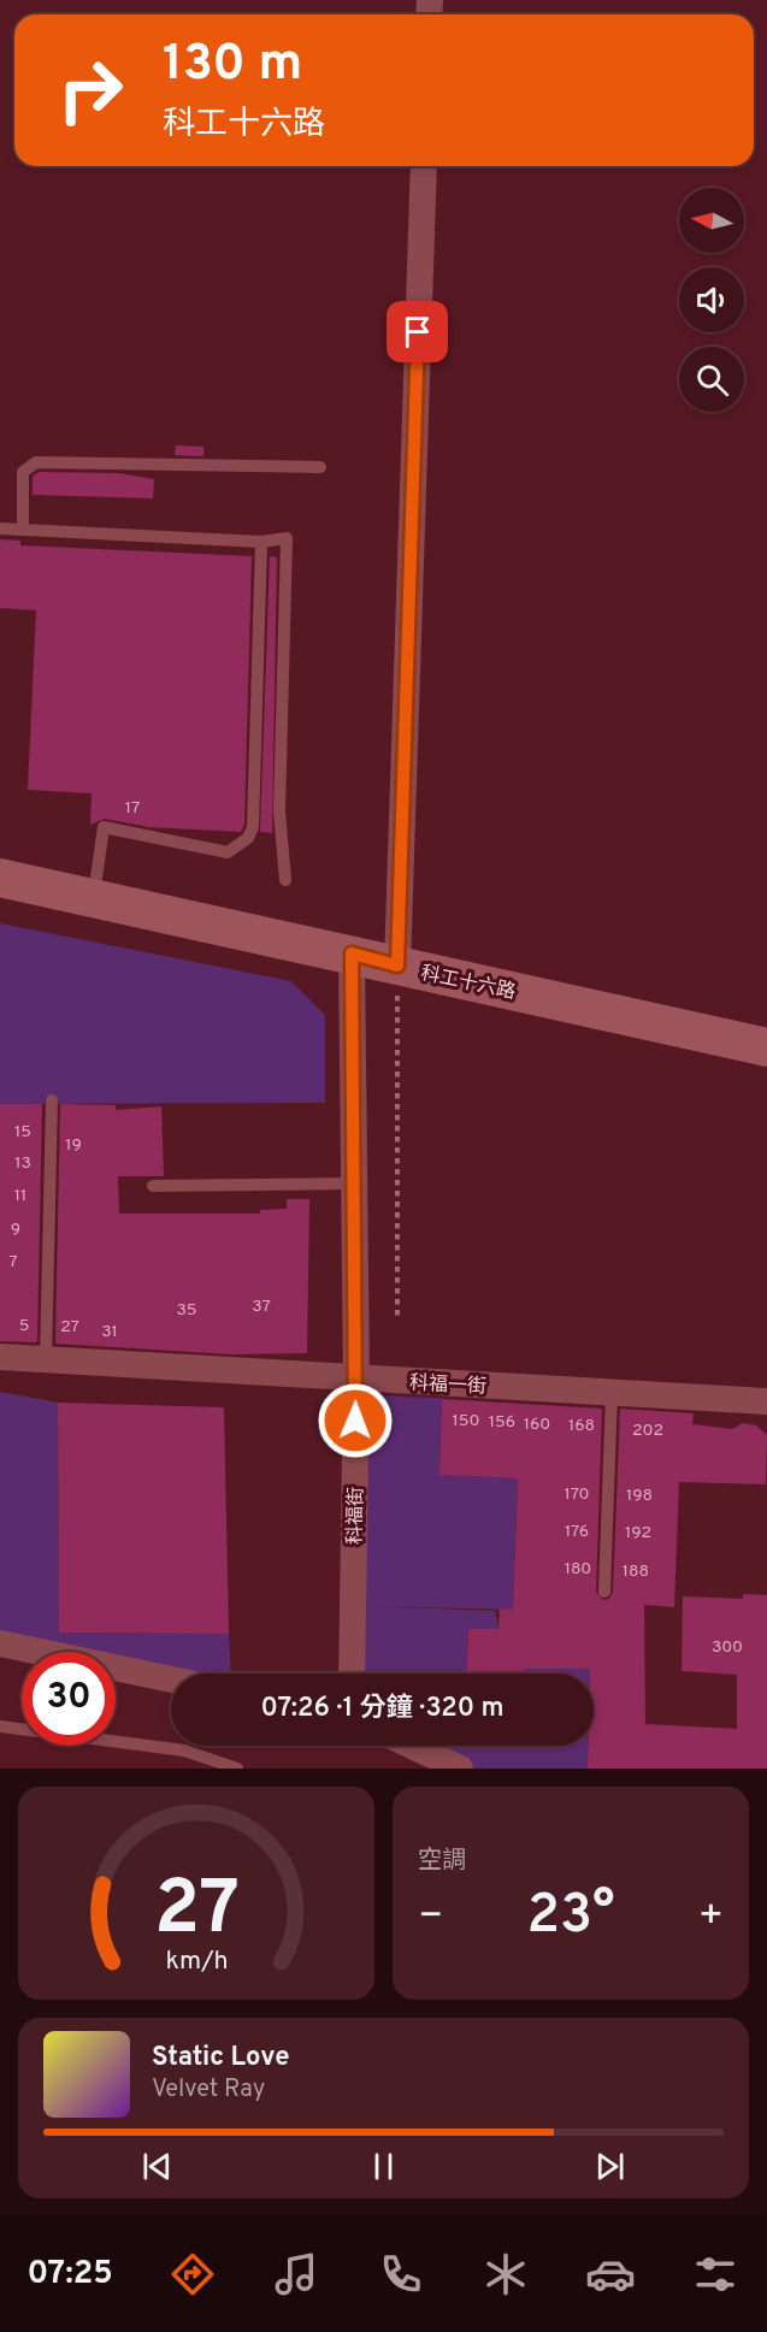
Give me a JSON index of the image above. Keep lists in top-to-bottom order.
{
  "streets": {
    "street": ["科工十六路", "科福一街", "科福街"]
  },
  "crossings": [
    ["科工十六路", "科福街"],
    ["科福一街", "科福街"]
  ],
  "house_numbers": [
    "17",
    "15",
    "19",
    "13",
    "11",
    "9",
    "7",
    "37",
    "35",
    "5",
    "27",
    "31",
    "150",
    "156",
    "160",
    "168",
    "202",
    "170",
    "198",
    "176",
    "192",
    "180",
    "188",
    "300"
  ],
  "north": "left",
  "page": {
    "turn": ["130 m", "科工十六路"],
    "limit": "30",
    "trip": "07:26 · 1 分鐘 · 320 m",
    "tile": "空調",
    "heat": ["−", "23°", "+"],
    "song": ["Static Love", "Velvet Ray"],
    "tabs": "07:25",
    "gauge": ["27", "km/h"]
  }
}
